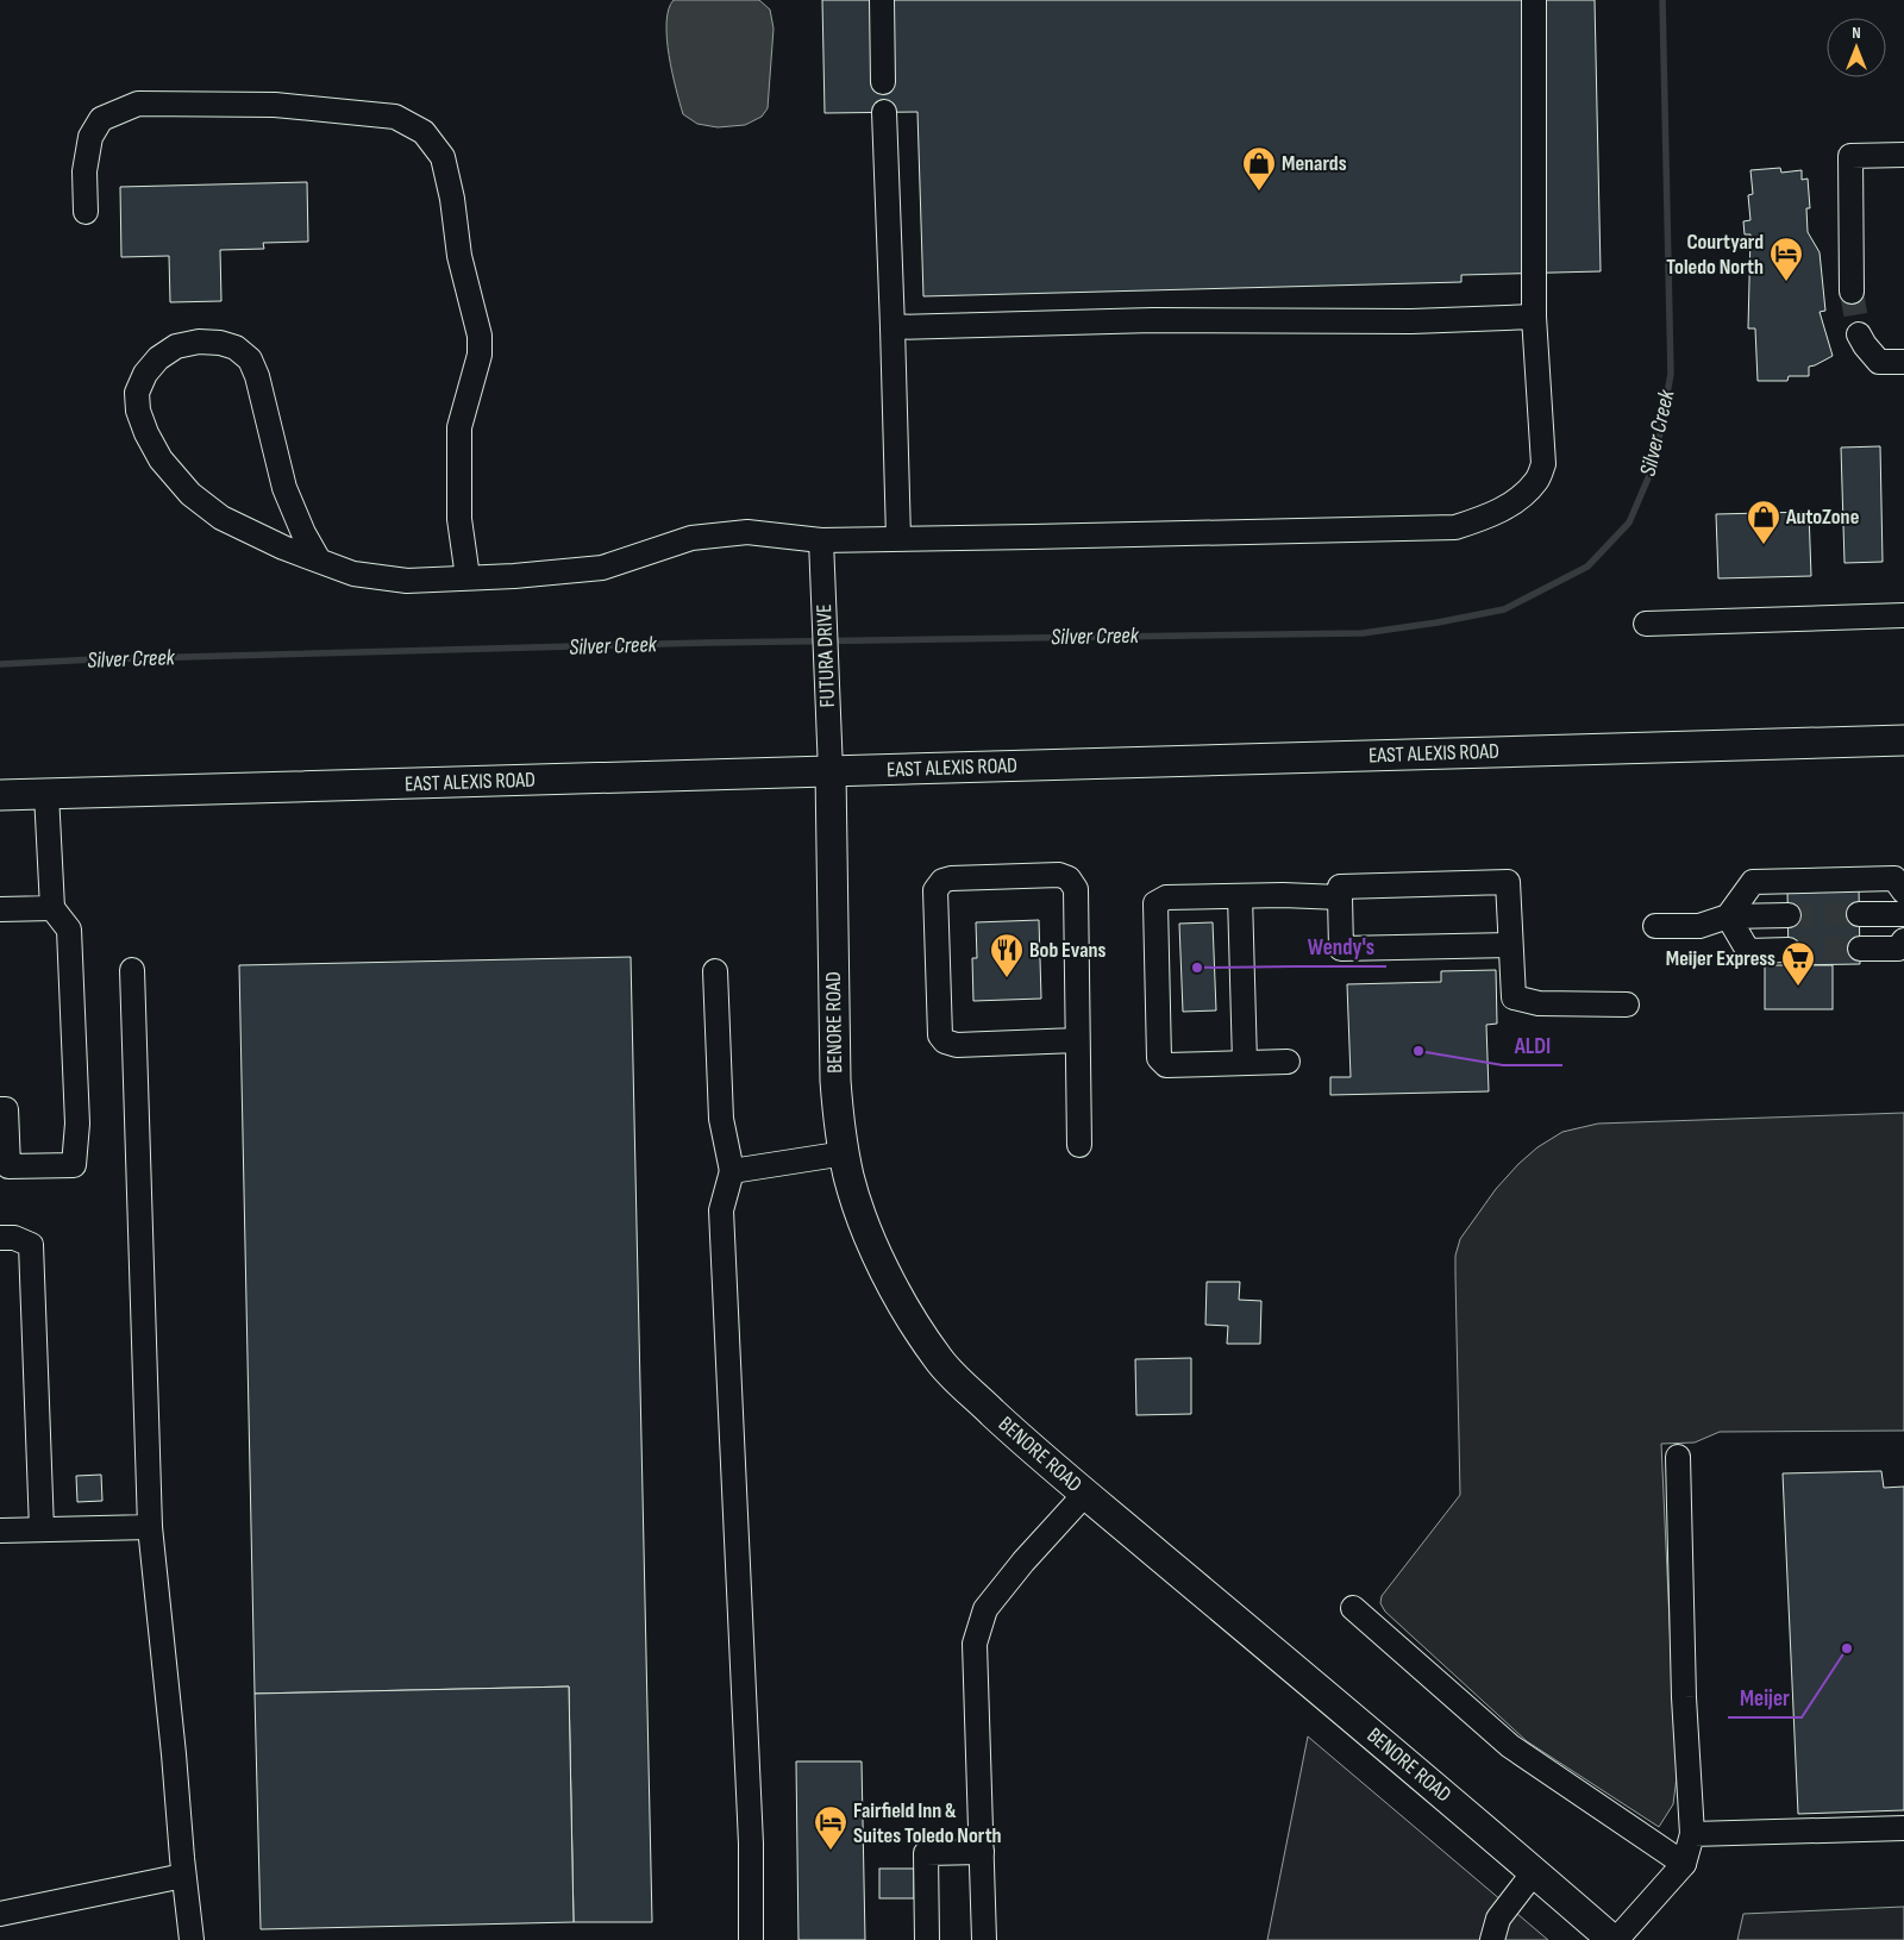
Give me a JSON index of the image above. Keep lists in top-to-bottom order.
{
  "streets": {
    "main road": ["EAST ALEXIS ROAD", "BENORE ROAD"],
    "street": ["FUTURA DRIVE"]
  },
  "crossings": [
    ["FUTURA DRIVE", "EAST ALEXIS ROAD"],
    ["FUTURA DRIVE", "BENORE ROAD"],
    ["EAST ALEXIS ROAD", "BENORE ROAD"]
  ],
  "water": ["Silver Creek"],
  "places": {
    "shop": ["Menards", "AutoZone"],
    "hotel": ["Courtyard Toledo North", "Fairfield Inn & Suites Toledo North"],
    "other": ["Wendy's", "ALDI", "Meijer"],
    "restaurant": ["Bob Evans"],
    "supermarket": ["Meijer Express"]
  },
  "north": "top"
}
